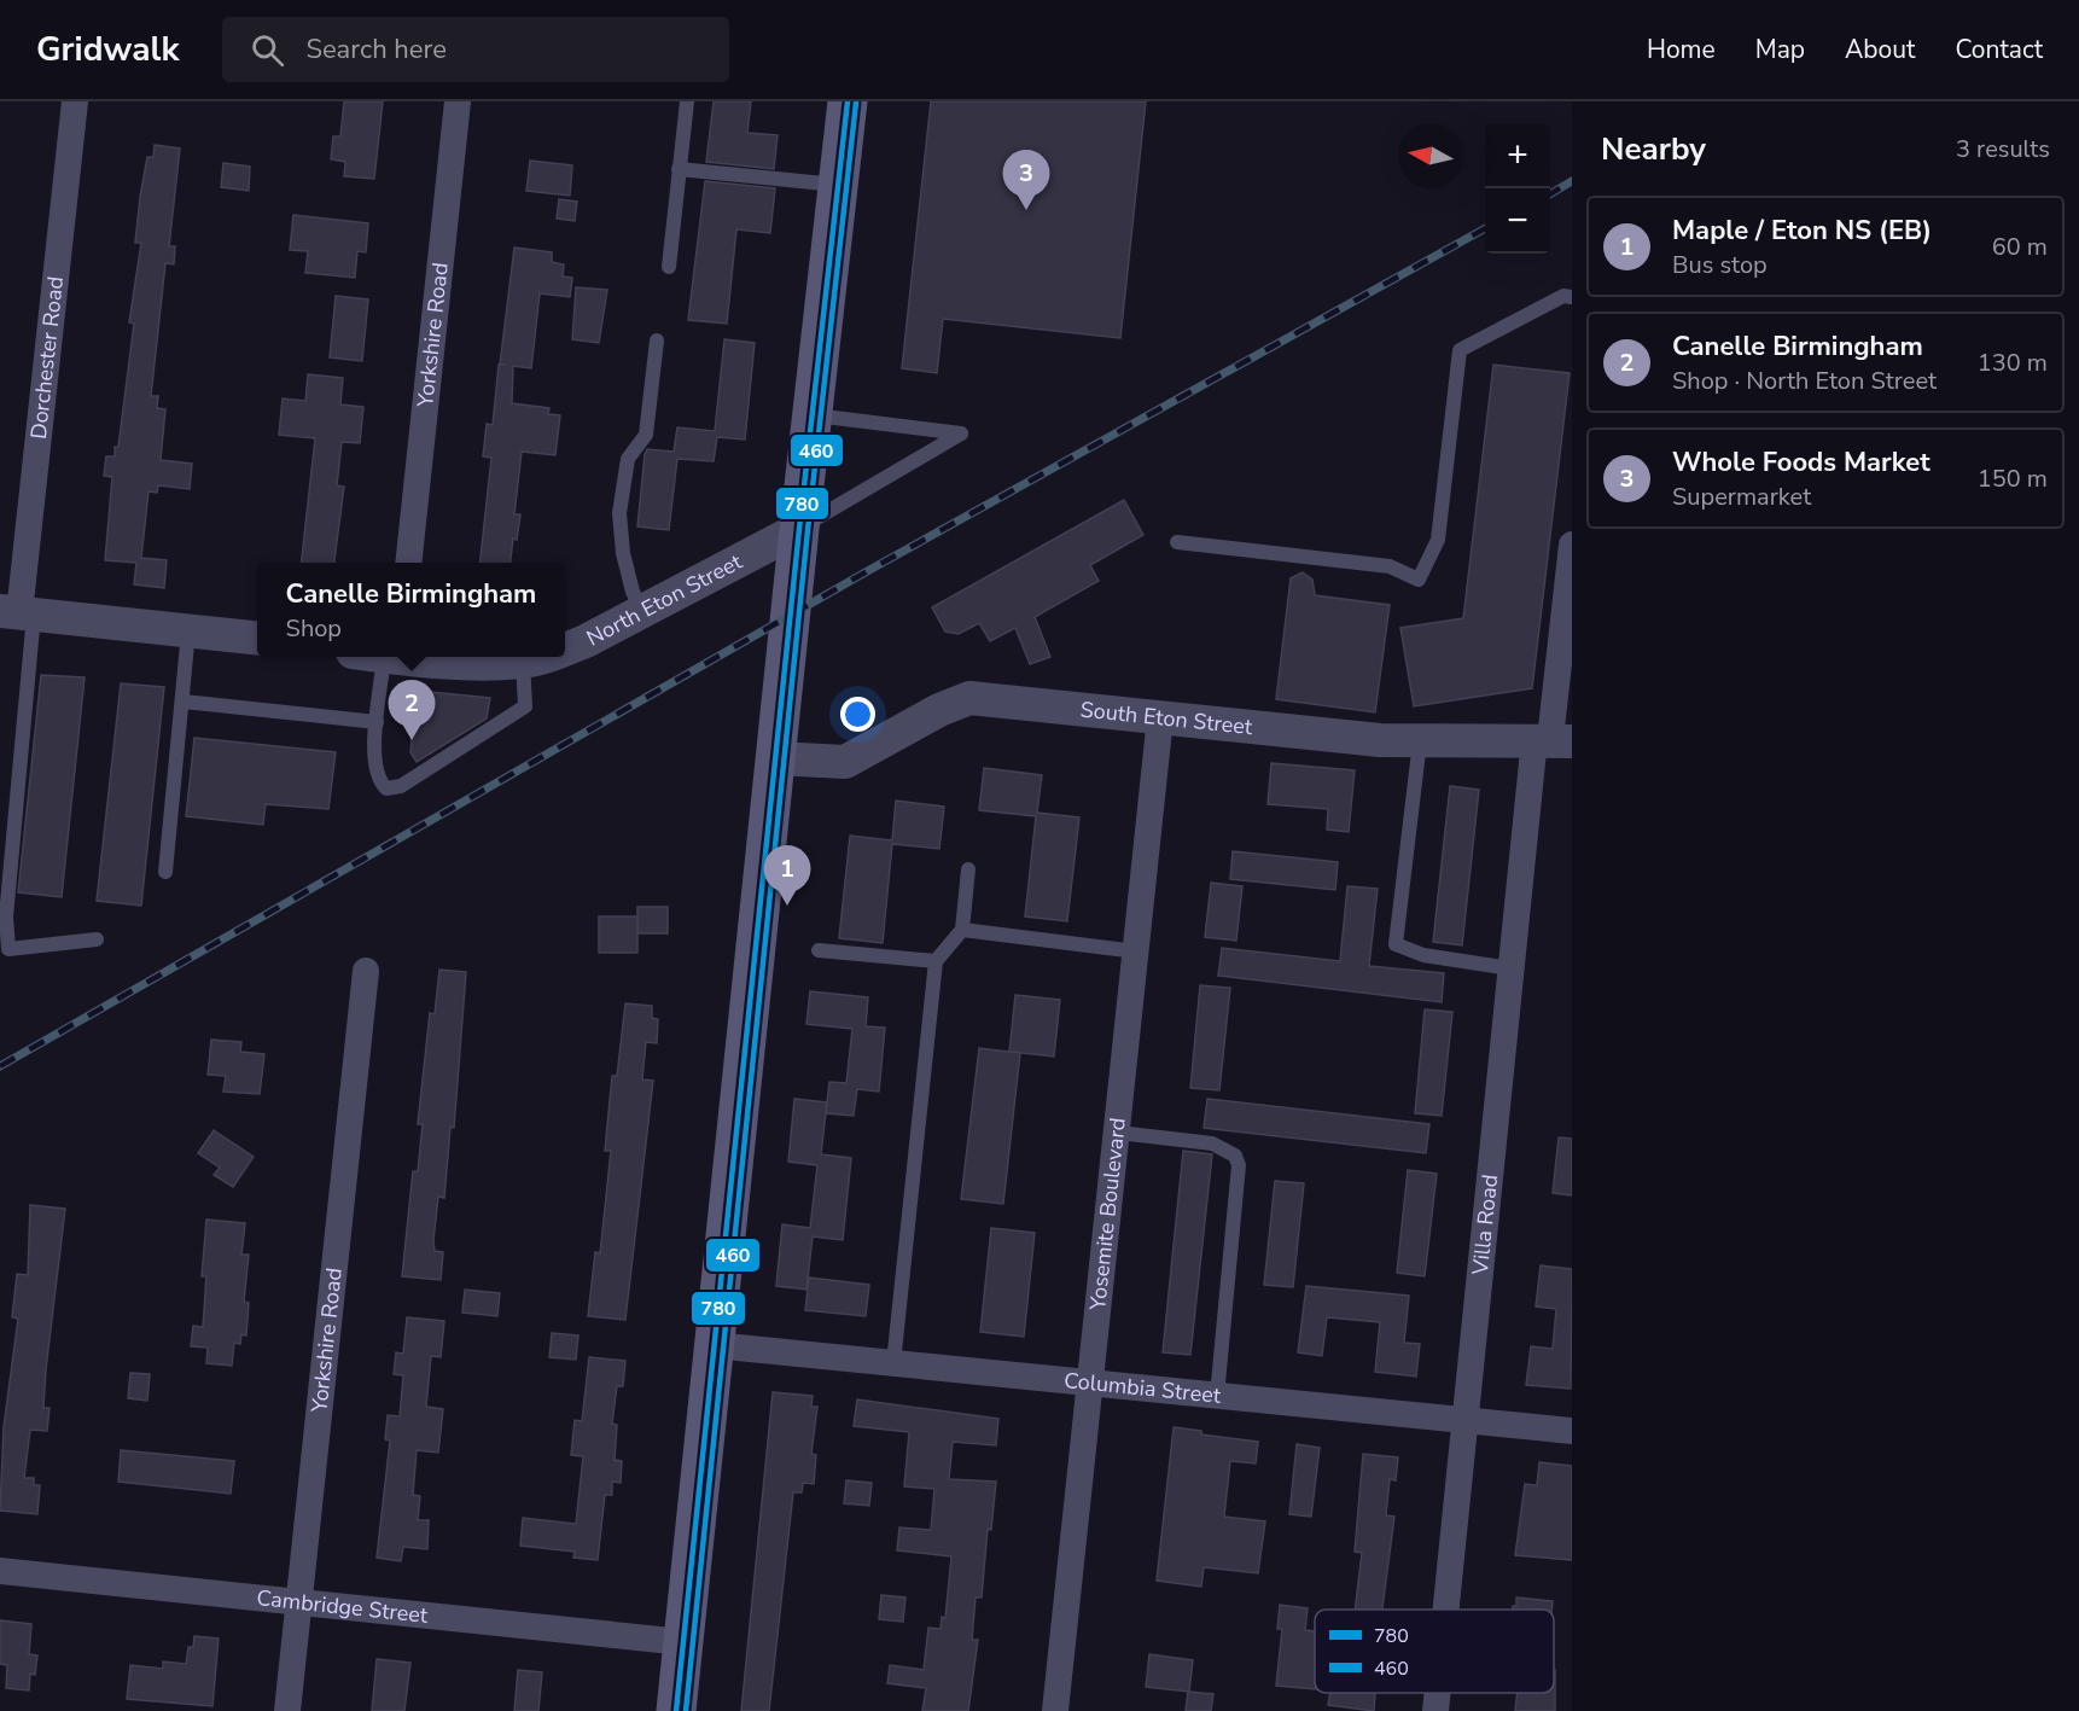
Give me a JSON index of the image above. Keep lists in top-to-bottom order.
{
  "streets": {
    "street": [
      "Yorkshire Road",
      "Dorchester Road",
      "North Eton Street",
      "South Eton Street",
      "Yosemite Boulevard",
      "Villa Road",
      "Columbia Street",
      "Cambridge Street"
    ]
  },
  "crossings": [
    ["Yorkshire Road", "Cambridge Street"],
    ["South Eton Street", "Yosemite Boulevard"],
    ["South Eton Street", "Villa Road"],
    ["Yosemite Boulevard", "Columbia Street"],
    ["Villa Road", "Columbia Street"]
  ],
  "lines": ["transit line 780", "transit line 460"],
  "legend": ["780", "460"],
  "north": "left",
  "page": {
    "header": "Gridwalk",
    "search": "Search here",
    "nav": [
      "Home",
      "Map",
      "About",
      "Contact"
    ],
    "heading": ["Nearby", "3 results"],
    "map_buttons": ["+", "−"],
    "pins": ["3", "2", "1"],
    "list": [
      {
        "mark": "1",
        "name": "Maple / Eton NS (EB)",
        "note": "Bus stop",
        "value": "60 m"
      },
      {
        "mark": "2",
        "name": "Canelle Birmingham",
        "note": "Shop · North Eton Street",
        "value": "130 m"
      },
      {
        "mark": "3",
        "name": "Whole Foods Market",
        "note": "Supermarket",
        "value": "150 m"
      }
    ],
    "popup": ["Canelle Birmingham", "Shop"]
  }
}
